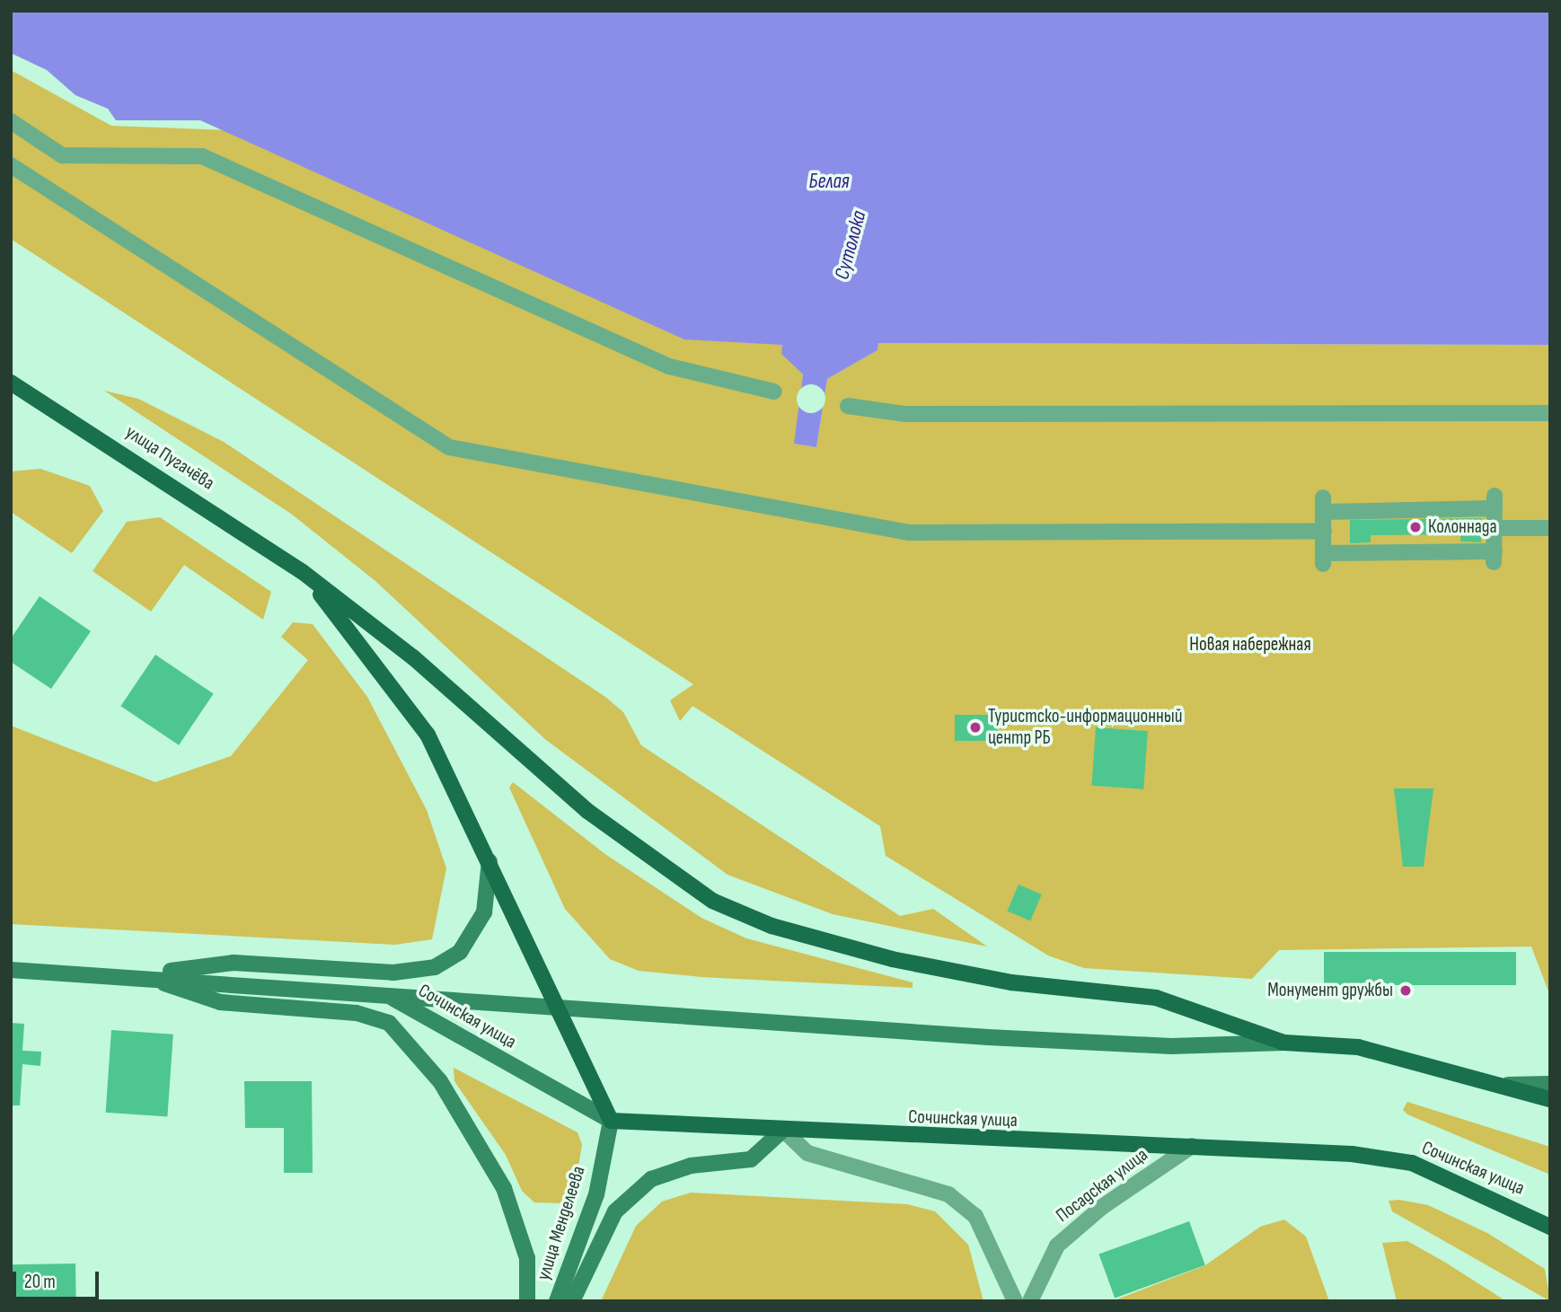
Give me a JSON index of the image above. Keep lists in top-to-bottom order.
{
  "streets": {
    "main road": ["улица Пугачёва", "Сочинская улица", "улица Менделеева"],
    "street": ["Посадская улица"]
  },
  "crossings": [
    ["Сочинская улица", "Посадская улица"],
    ["Сочинская улица", "улица Менделеева"]
  ],
  "water": ["Белая", "Сутолока"],
  "parks": ["Новая набережная"],
  "places": ["Колоннада", "Туристско-информационный центр РБ", "Монумент дружбы"],
  "scale_bar": "20 m"
}
